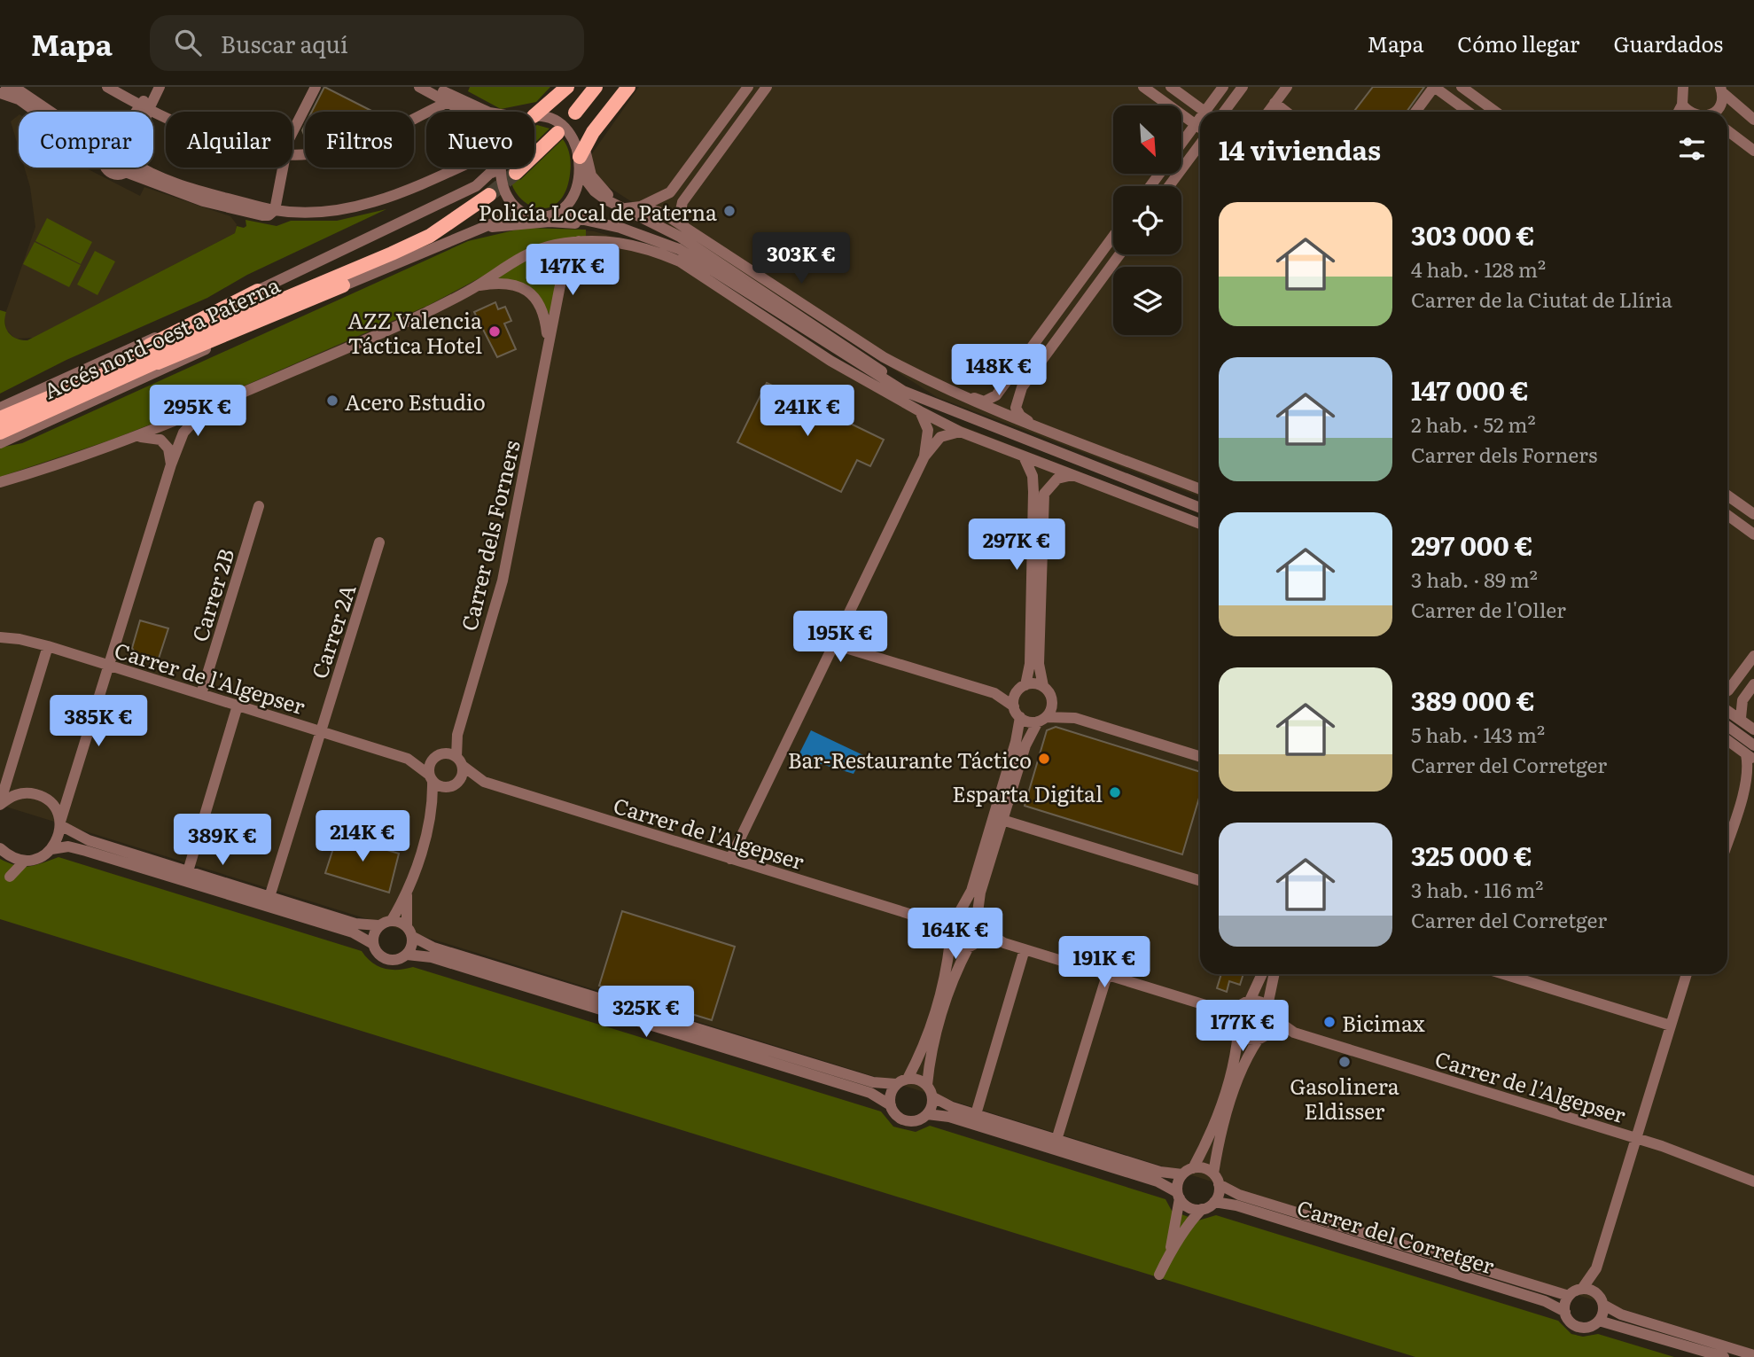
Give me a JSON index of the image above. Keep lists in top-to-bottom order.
{
  "streets": {
    "main road": ["Accés nord-oest a Paterna"],
    "street": [
      "Carrer dels Forners",
      "Carrer 2B",
      "Carrer 2A",
      "Carrer de l'Algepser",
      "Carrer del Corretger"
    ]
  },
  "crossings": [
    ["Carrer 2B", "Carrer de l'Algepser"],
    ["Carrer 2A", "Carrer de l'Algepser"]
  ],
  "places": [
    "Policía Local de Paterna",
    "AZZ Valencia Táctica Hotel",
    "Acero Estudio",
    "Bar-Restaurante Táctico",
    "Esparta Digital",
    "Bicimax",
    "Gasolinera Eldisser"
  ],
  "north": "bottom right",
  "page": {
    "header": "Mapa",
    "search": "Buscar aquí",
    "nav": ["Mapa", "Cómo llegar", "Guardados"],
    "chip": [
      "Comprar",
      "Alquilar",
      "Filtros",
      "Nuevo"
    ],
    "heading": "14 viviendas",
    "list": [
      {
        "name": "303 000 €",
        "note": "4 hab. · 128 m² · Carrer de la Ciutat de Llíria"
      },
      {
        "name": "147 000 €",
        "note": "2 hab. · 52 m² · Carrer dels Forners"
      },
      {
        "name": "297 000 €",
        "note": "3 hab. · 89 m² · Carrer de l'Oller"
      },
      {
        "name": "389 000 €",
        "note": "5 hab. · 143 m² · Carrer del Corretger"
      },
      {
        "name": "325 000 €",
        "note": "3 hab. · 116 m² · Carrer del Corretger"
      }
    ],
    "price": [
      "303K €",
      "147K €",
      "148K €",
      "295K €",
      "241K €",
      "297K €",
      "195K €",
      "385K €",
      "214K €",
      "389K €",
      "164K €",
      "191K €",
      "325K €",
      "177K €"
    ]
  }
}
